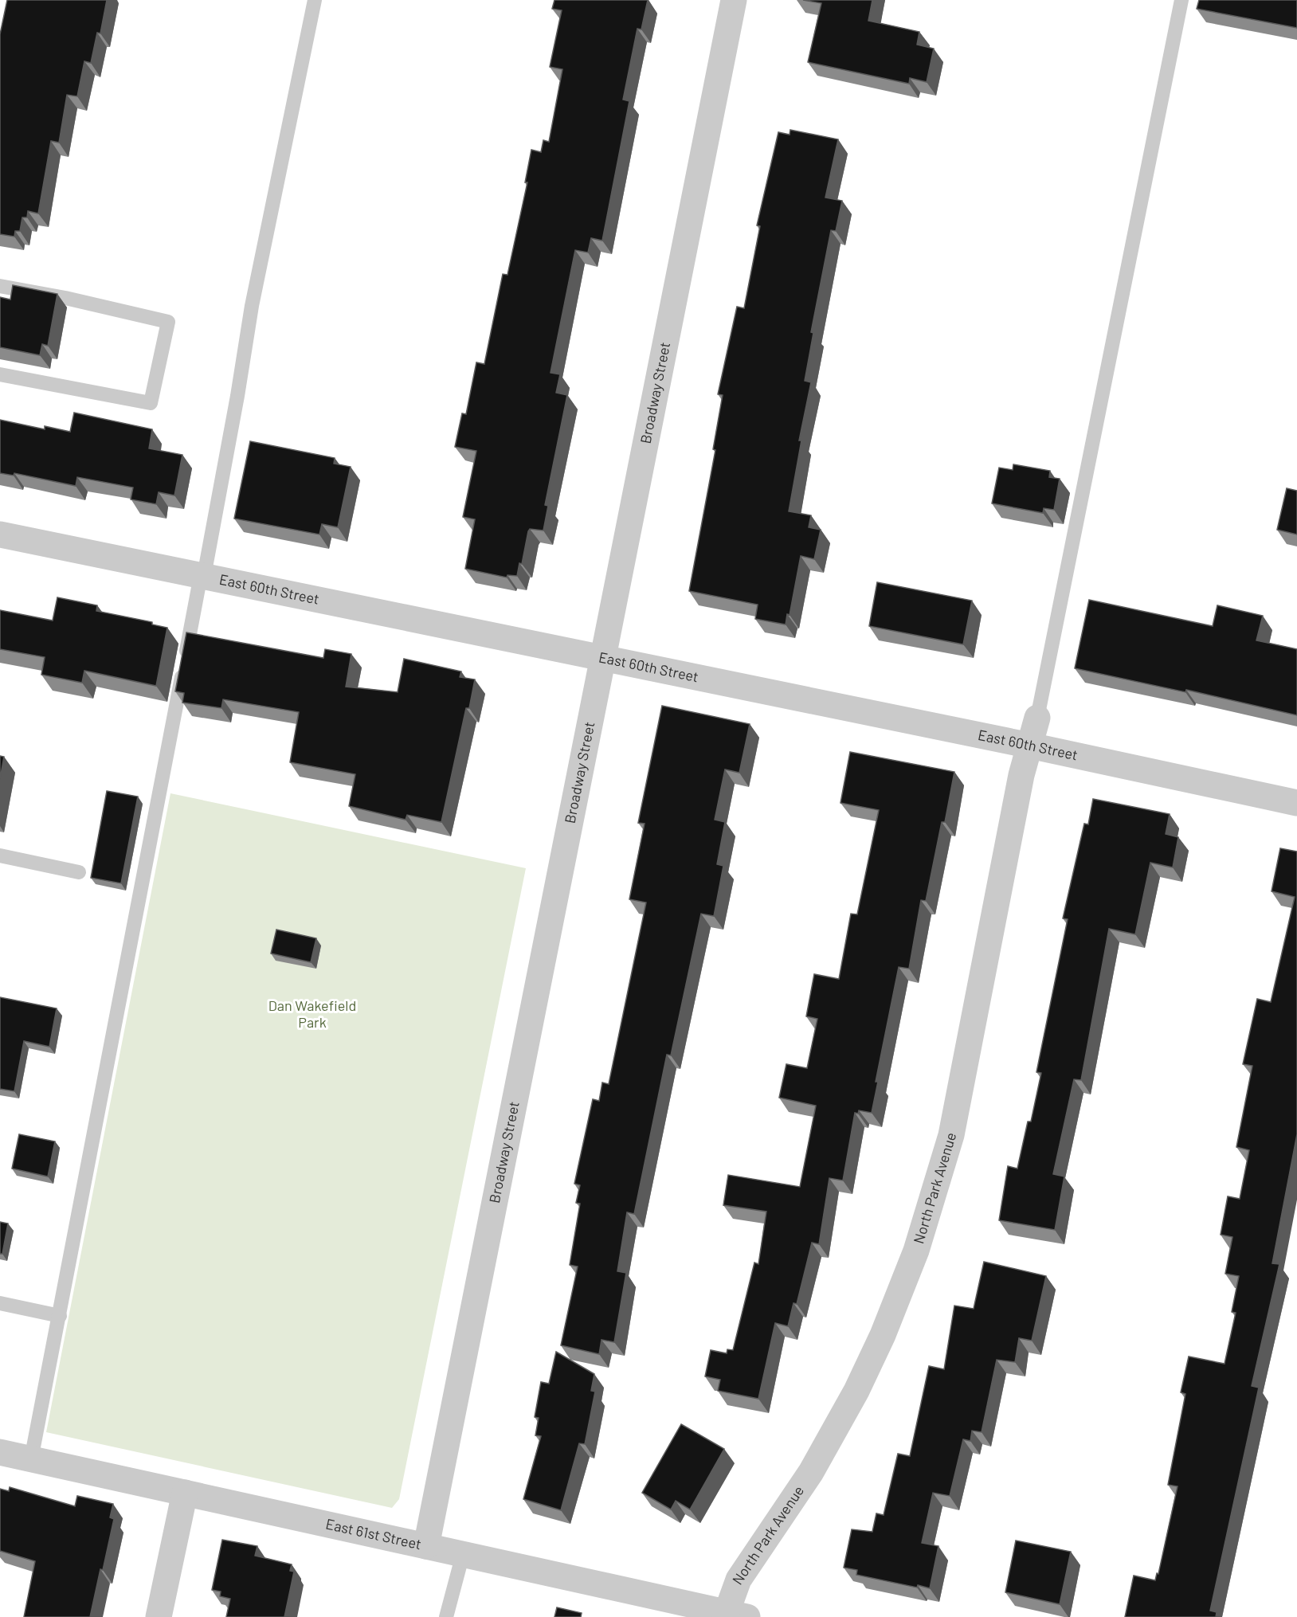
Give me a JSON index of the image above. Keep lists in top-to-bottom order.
{
  "streets": {
    "street": [
      "Broadway Street",
      "East 60th Street",
      "North Park Avenue",
      "East 61st Street"
    ]
  },
  "crossings": [
    ["Broadway Street", "East 60th Street"],
    ["Broadway Street", "East 61st Street"],
    ["East 60th Street", "North Park Avenue"],
    ["North Park Avenue", "East 61st Street"]
  ],
  "parks": ["Dan Wakefield Park"]
}
